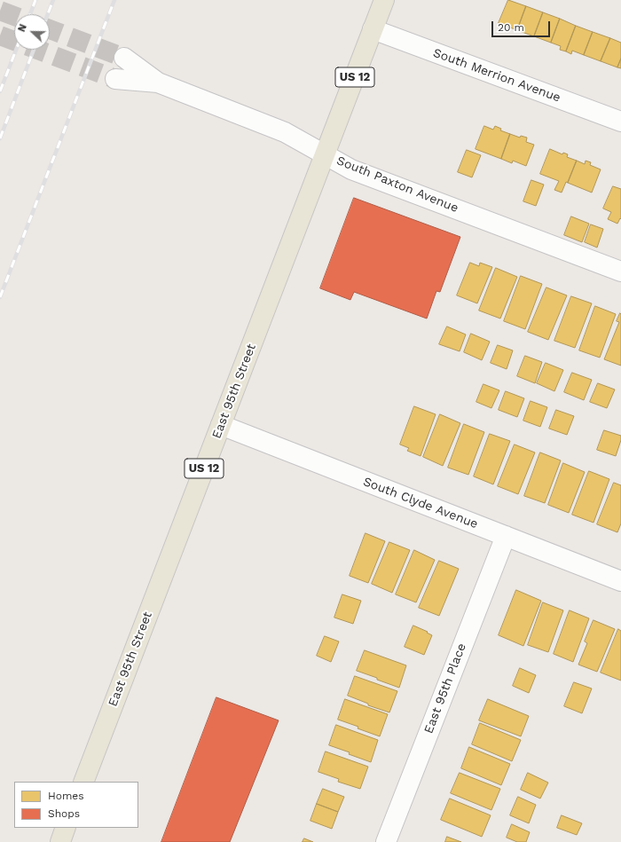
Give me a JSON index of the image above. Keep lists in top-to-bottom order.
{
  "streets": {
    "main road": ["US 12", "East 95th Street"],
    "street": [
      "South Merrion Avenue",
      "South Paxton Avenue",
      "South Clyde Avenue",
      "East 95th Place"
    ]
  },
  "crossings": [
    ["South Merrion Avenue", "East 95th Street"],
    ["South Paxton Avenue", "East 95th Street"],
    ["East 95th Street", "South Clyde Avenue"],
    ["South Clyde Avenue", "East 95th Place"]
  ],
  "legend": ["Homes", "Shops"],
  "scale_bar": "20 m",
  "north": "left"
}
